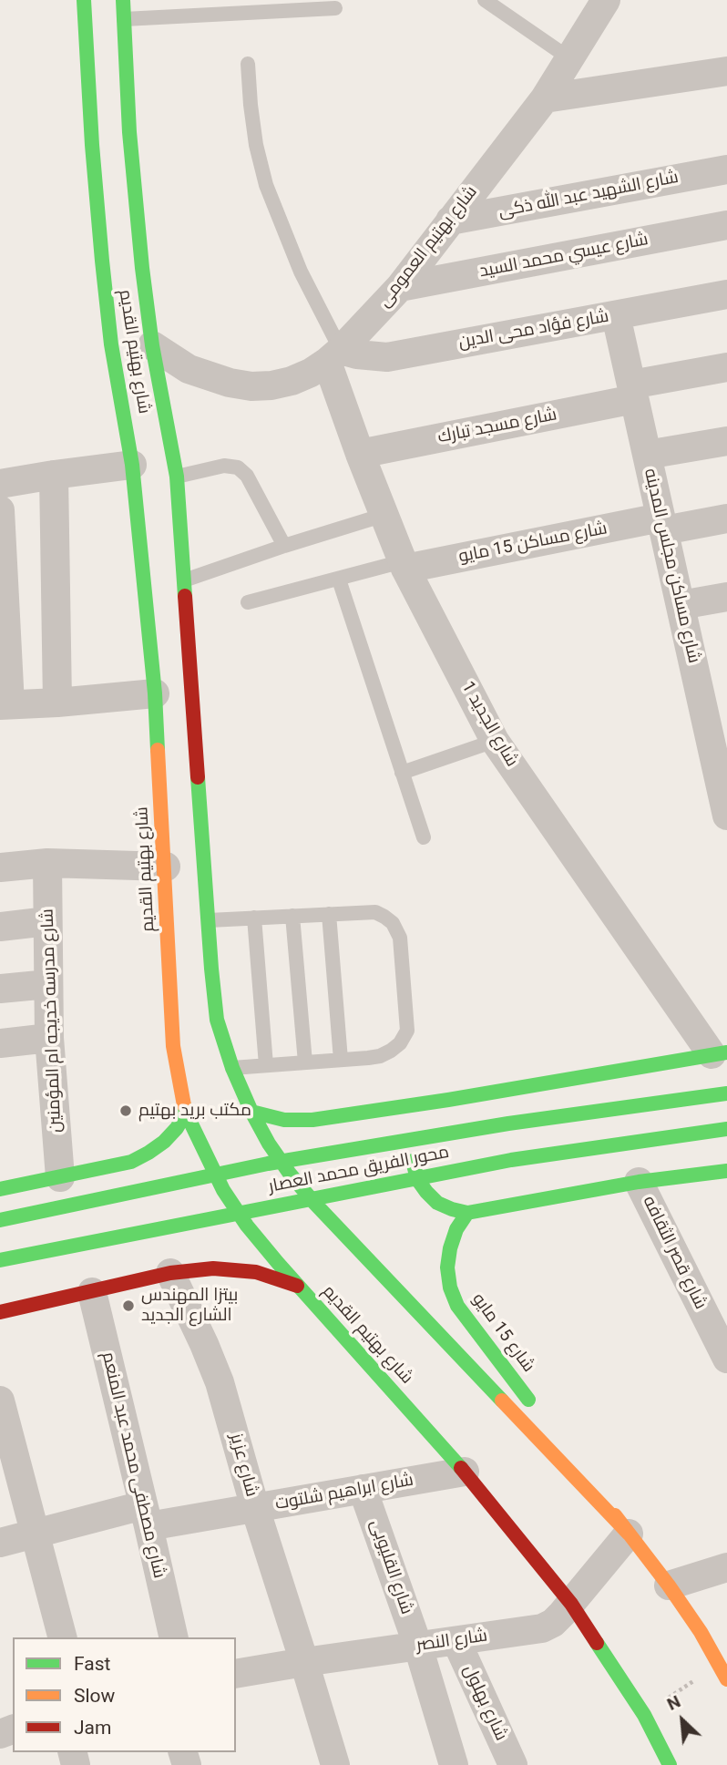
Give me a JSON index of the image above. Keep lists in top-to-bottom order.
{
  "streets": {
    "main road": ["شارع بهتيم القديم", "محور الفريق محمد العصار", "شارع 15 مايو"],
    "street": [
      "شارع الشهيد عبد الله ذكى",
      "شارع بهتيم العمومى",
      "شارع عيسي محمد السيد",
      "شارع فؤاد محى الدين",
      "شارع مسجد تبارك",
      "شارع مساكن 15 مايو",
      "شارع مساكن مجلس المدينه",
      "شارع الجديد 1",
      "شارع مدرسه خديجه ام المؤمنين",
      "شارع قصر الثقافه",
      "شارع مصطفى محمد عبد المنعم",
      "شارع عزيز",
      "شارع ابراهيم شلتوت",
      "شارع القليوبى",
      "شارع النصر",
      "شارع بهلول"
    ]
  },
  "crossings": [
    ["شارع الشهيد عبد الله ذكى", "شارع بهتيم العمومى"],
    ["شارع بهتيم العمومى", "شارع عيسي محمد السيد"],
    ["شارع بهتيم العمومى", "شارع فؤاد محى الدين"],
    ["شارع بهتيم العمومى", "شارع بهتيم القديم"],
    ["شارع بهتيم العمومى", "شارع الجديد 1"],
    ["شارع فؤاد محى الدين", "شارع مساكن مجلس المدينه"],
    ["شارع فؤاد محى الدين", "شارع الجديد 1"],
    ["شارع بهتيم القديم", "شارع ابراهيم شلتوت"],
    ["شارع بهتيم القديم", "شارع النصر"],
    ["شارع مسجد تبارك", "شارع مساكن مجلس المدينه"],
    ["شارع مسجد تبارك", "شارع الجديد 1"],
    ["شارع مساكن 15 مايو", "شارع مساكن مجلس المدينه"],
    ["شارع مساكن 15 مايو", "شارع الجديد 1"],
    ["شارع مصطفى محمد عبد المنعم", "شارع ابراهيم شلتوت"],
    ["شارع عزيز", "شارع ابراهيم شلتوت"],
    ["شارع عزيز", "شارع النصر"],
    ["شارع ابراهيم شلتوت", "شارع القليوبى"],
    ["شارع القليوبى", "شارع النصر"],
    ["شارع النصر", "شارع بهلول"]
  ],
  "places": ["مكتب بريد بهتيم", "بيتزا المهندس الشارع الجديد"],
  "legend": ["Fast", "Slow", "Jam"],
  "north": "top left"
}
